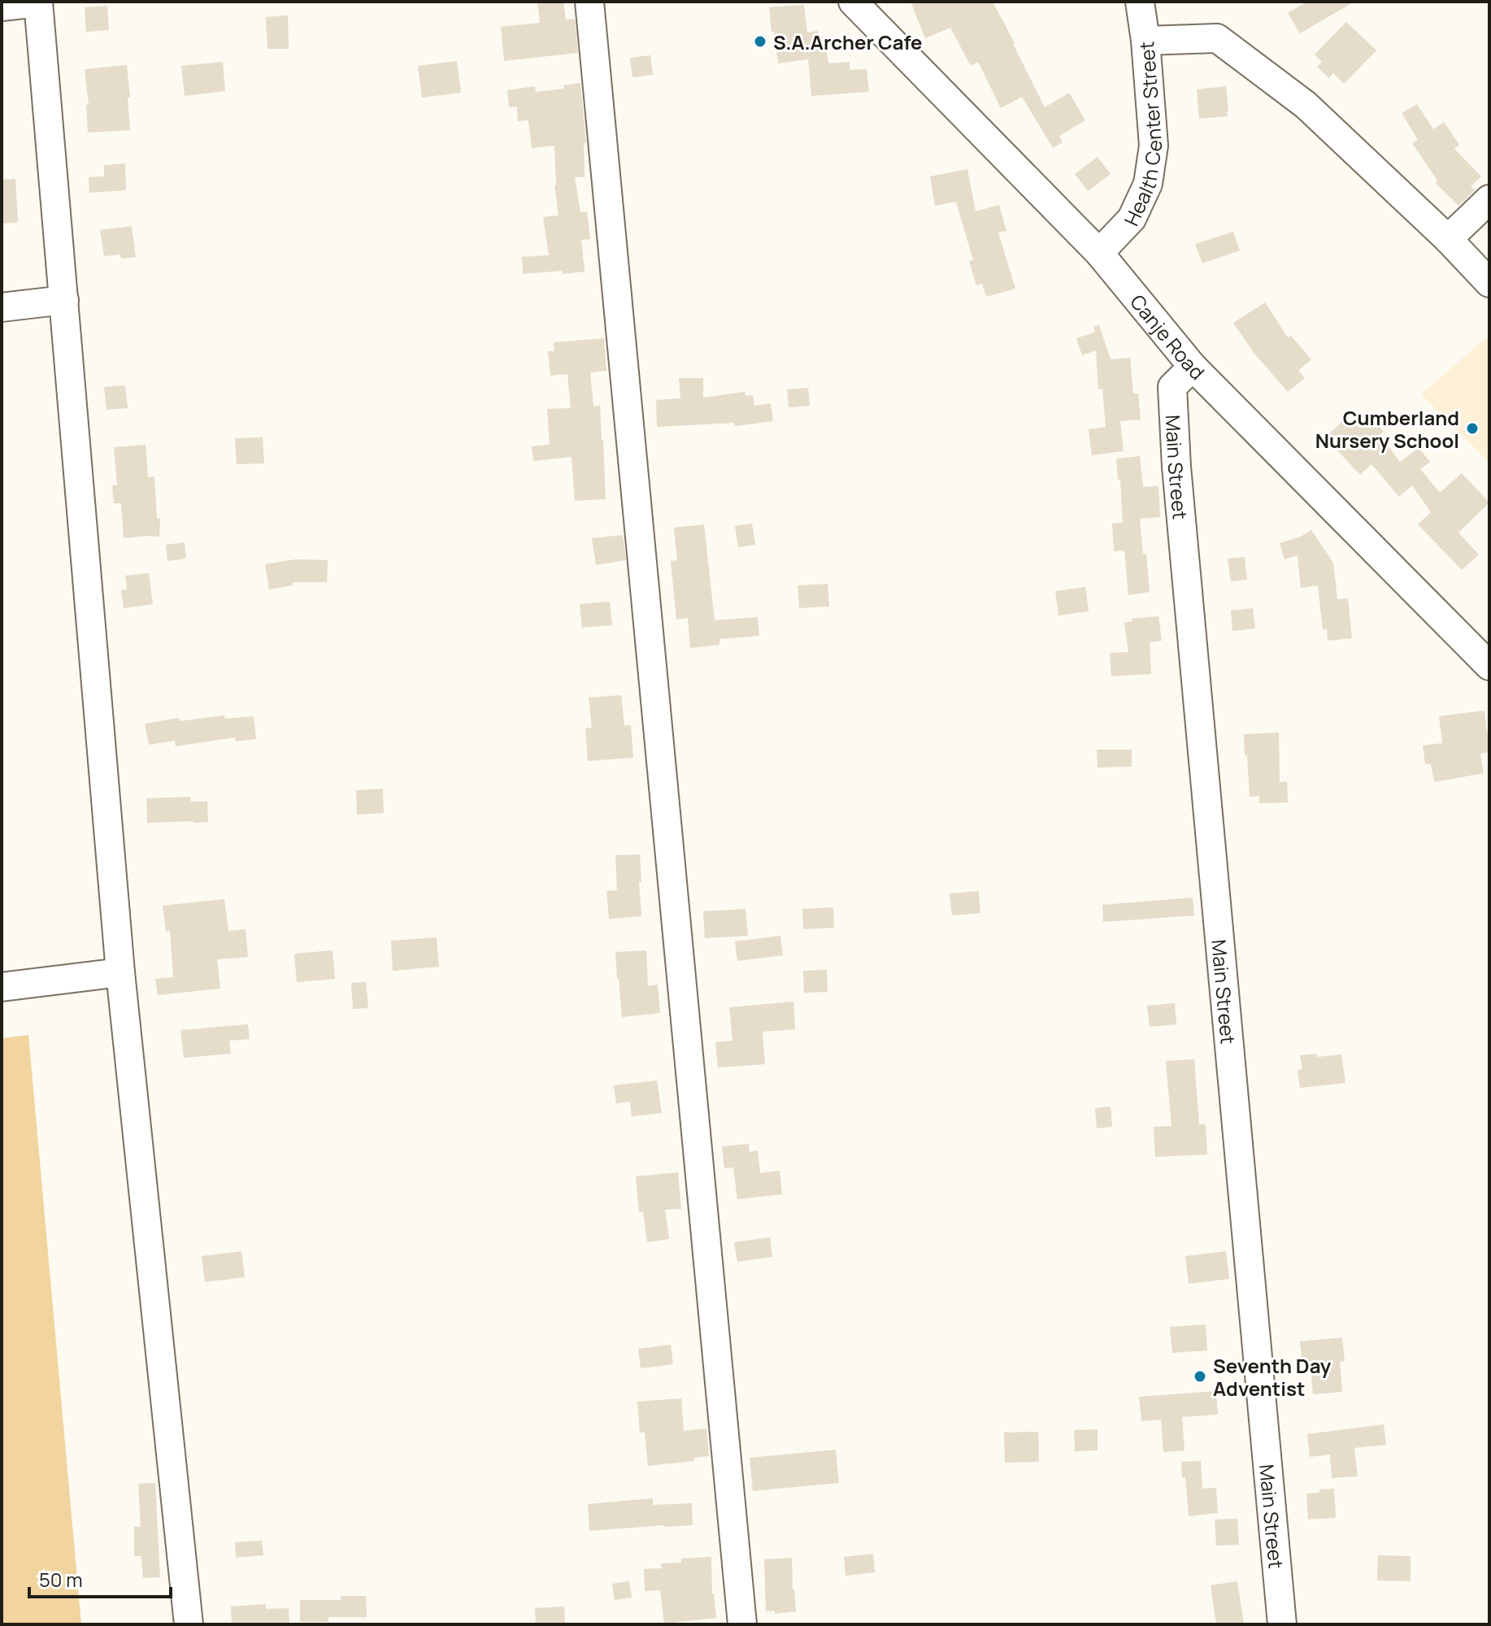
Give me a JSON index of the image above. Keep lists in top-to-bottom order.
{
  "streets": {
    "street": ["Health Center Street", "Canje Road", "Main Street"]
  },
  "crossings": [
    ["Health Center Street", "Canje Road"],
    ["Canje Road", "Main Street"]
  ],
  "places": ["S.A.Archer Cafe", "Cumberland Nursery School", "Seventh Day Adventist"],
  "scale_bar": "50 m"
}
